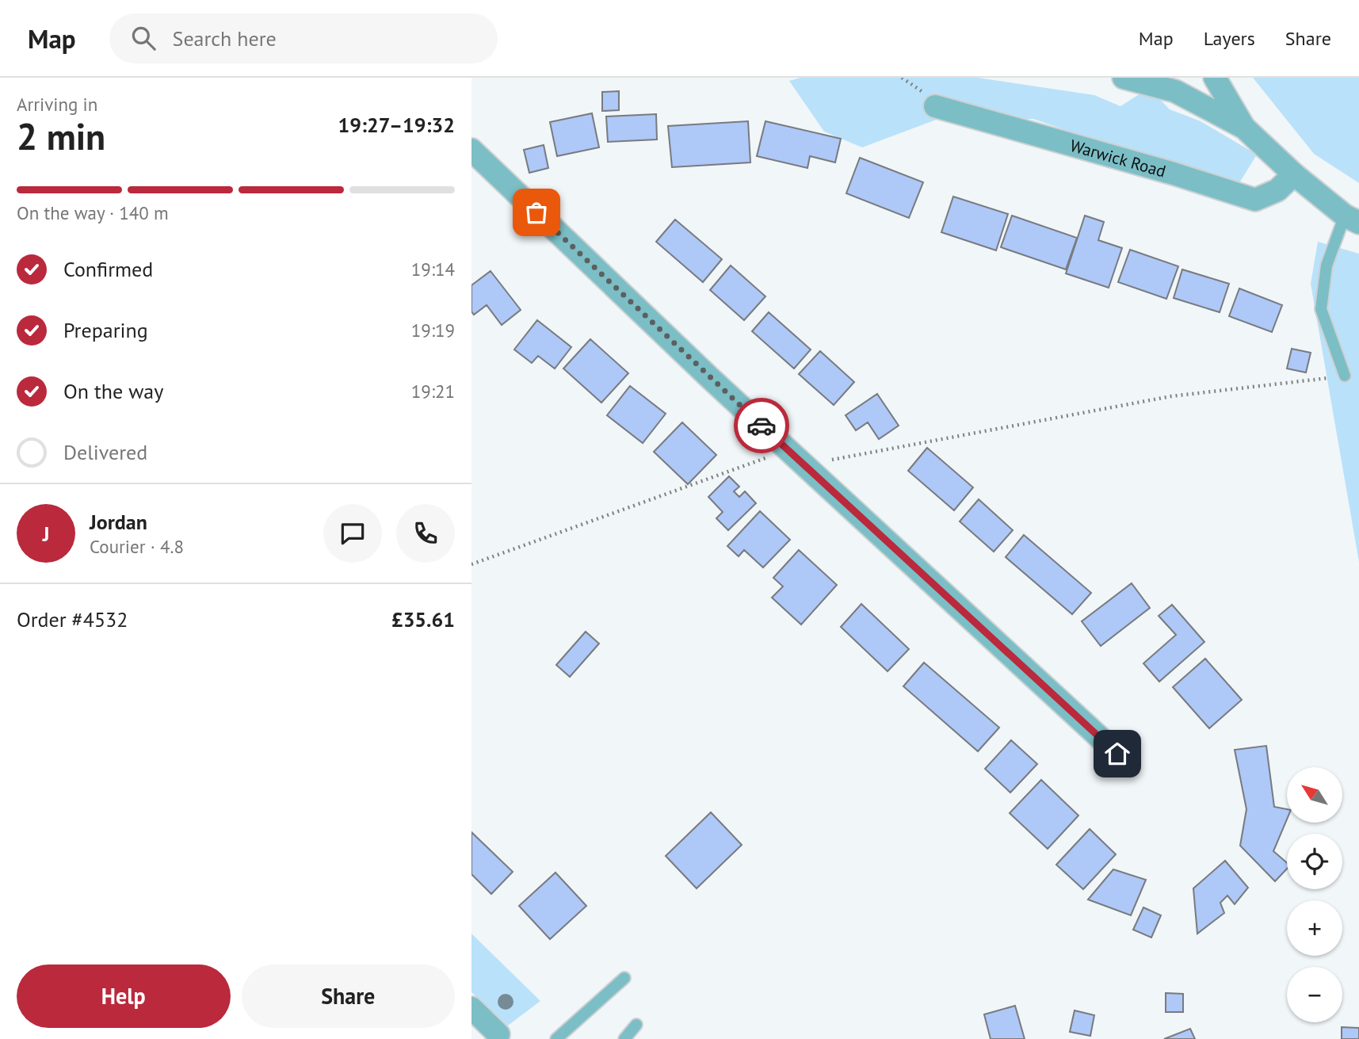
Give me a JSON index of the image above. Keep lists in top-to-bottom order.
{
  "streets": {
    "street": ["Warwick Road"]
  },
  "north": "top left",
  "page": {
    "header": "Map",
    "search": "Search here",
    "nav": ["Map", "Layers", "Share"],
    "heading": ["2 min", "Arriving in", "19:27–19:32"],
    "panel": [
      "Jordan",
      "Courier · 4.8",
      "Order #4532",
      "£35.61"
    ],
    "bar": "On the way · 140 m",
    "list": [
      ["Confirmed", "19:14"],
      ["Preparing", "19:19"],
      ["On the way", "19:21"],
      "Delivered"
    ],
    "round": "J",
    "map_buttons": ["+", "−"],
    "buttons": ["Help", "Share"]
  }
}
